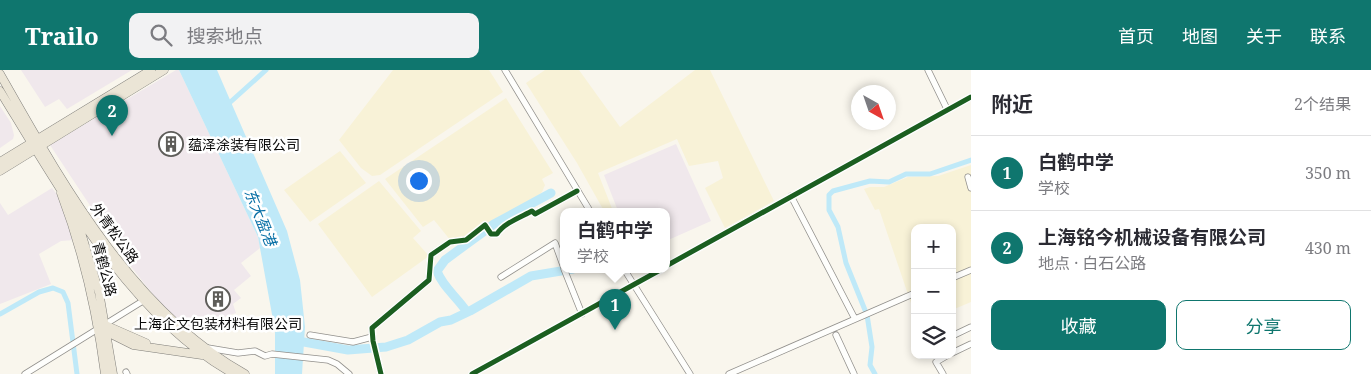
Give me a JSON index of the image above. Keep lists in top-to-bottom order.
{
  "streets": {
    "main road": ["外青松公路", "青鹤公路"]
  },
  "crossings": [
    ["外青松公路", "青鹤公路"]
  ],
  "water": ["东大盈港"],
  "places": {
    "building": ["蕴泽涂装有限公司", "上海企文包装材料有限公司"]
  },
  "north": "bottom right",
  "page": {
    "header": "Trailo",
    "search": "搜索地点",
    "nav": [
      "首页",
      "地图",
      "关于",
      "联系"
    ],
    "heading": ["附近", "2个结果"],
    "pins": ["2", "1"],
    "list": [
      {
        "mark": "1",
        "name": "白鹤中学",
        "note": "学校",
        "value": "350 m"
      },
      {
        "mark": "2",
        "name": "上海铭今机械设备有限公司",
        "note": "地点 · 白石公路",
        "value": "430 m"
      }
    ],
    "popup": ["白鹤中学", "学校"],
    "map_buttons": ["+", "−"],
    "buttons": ["收藏", "分享"]
  }
}
